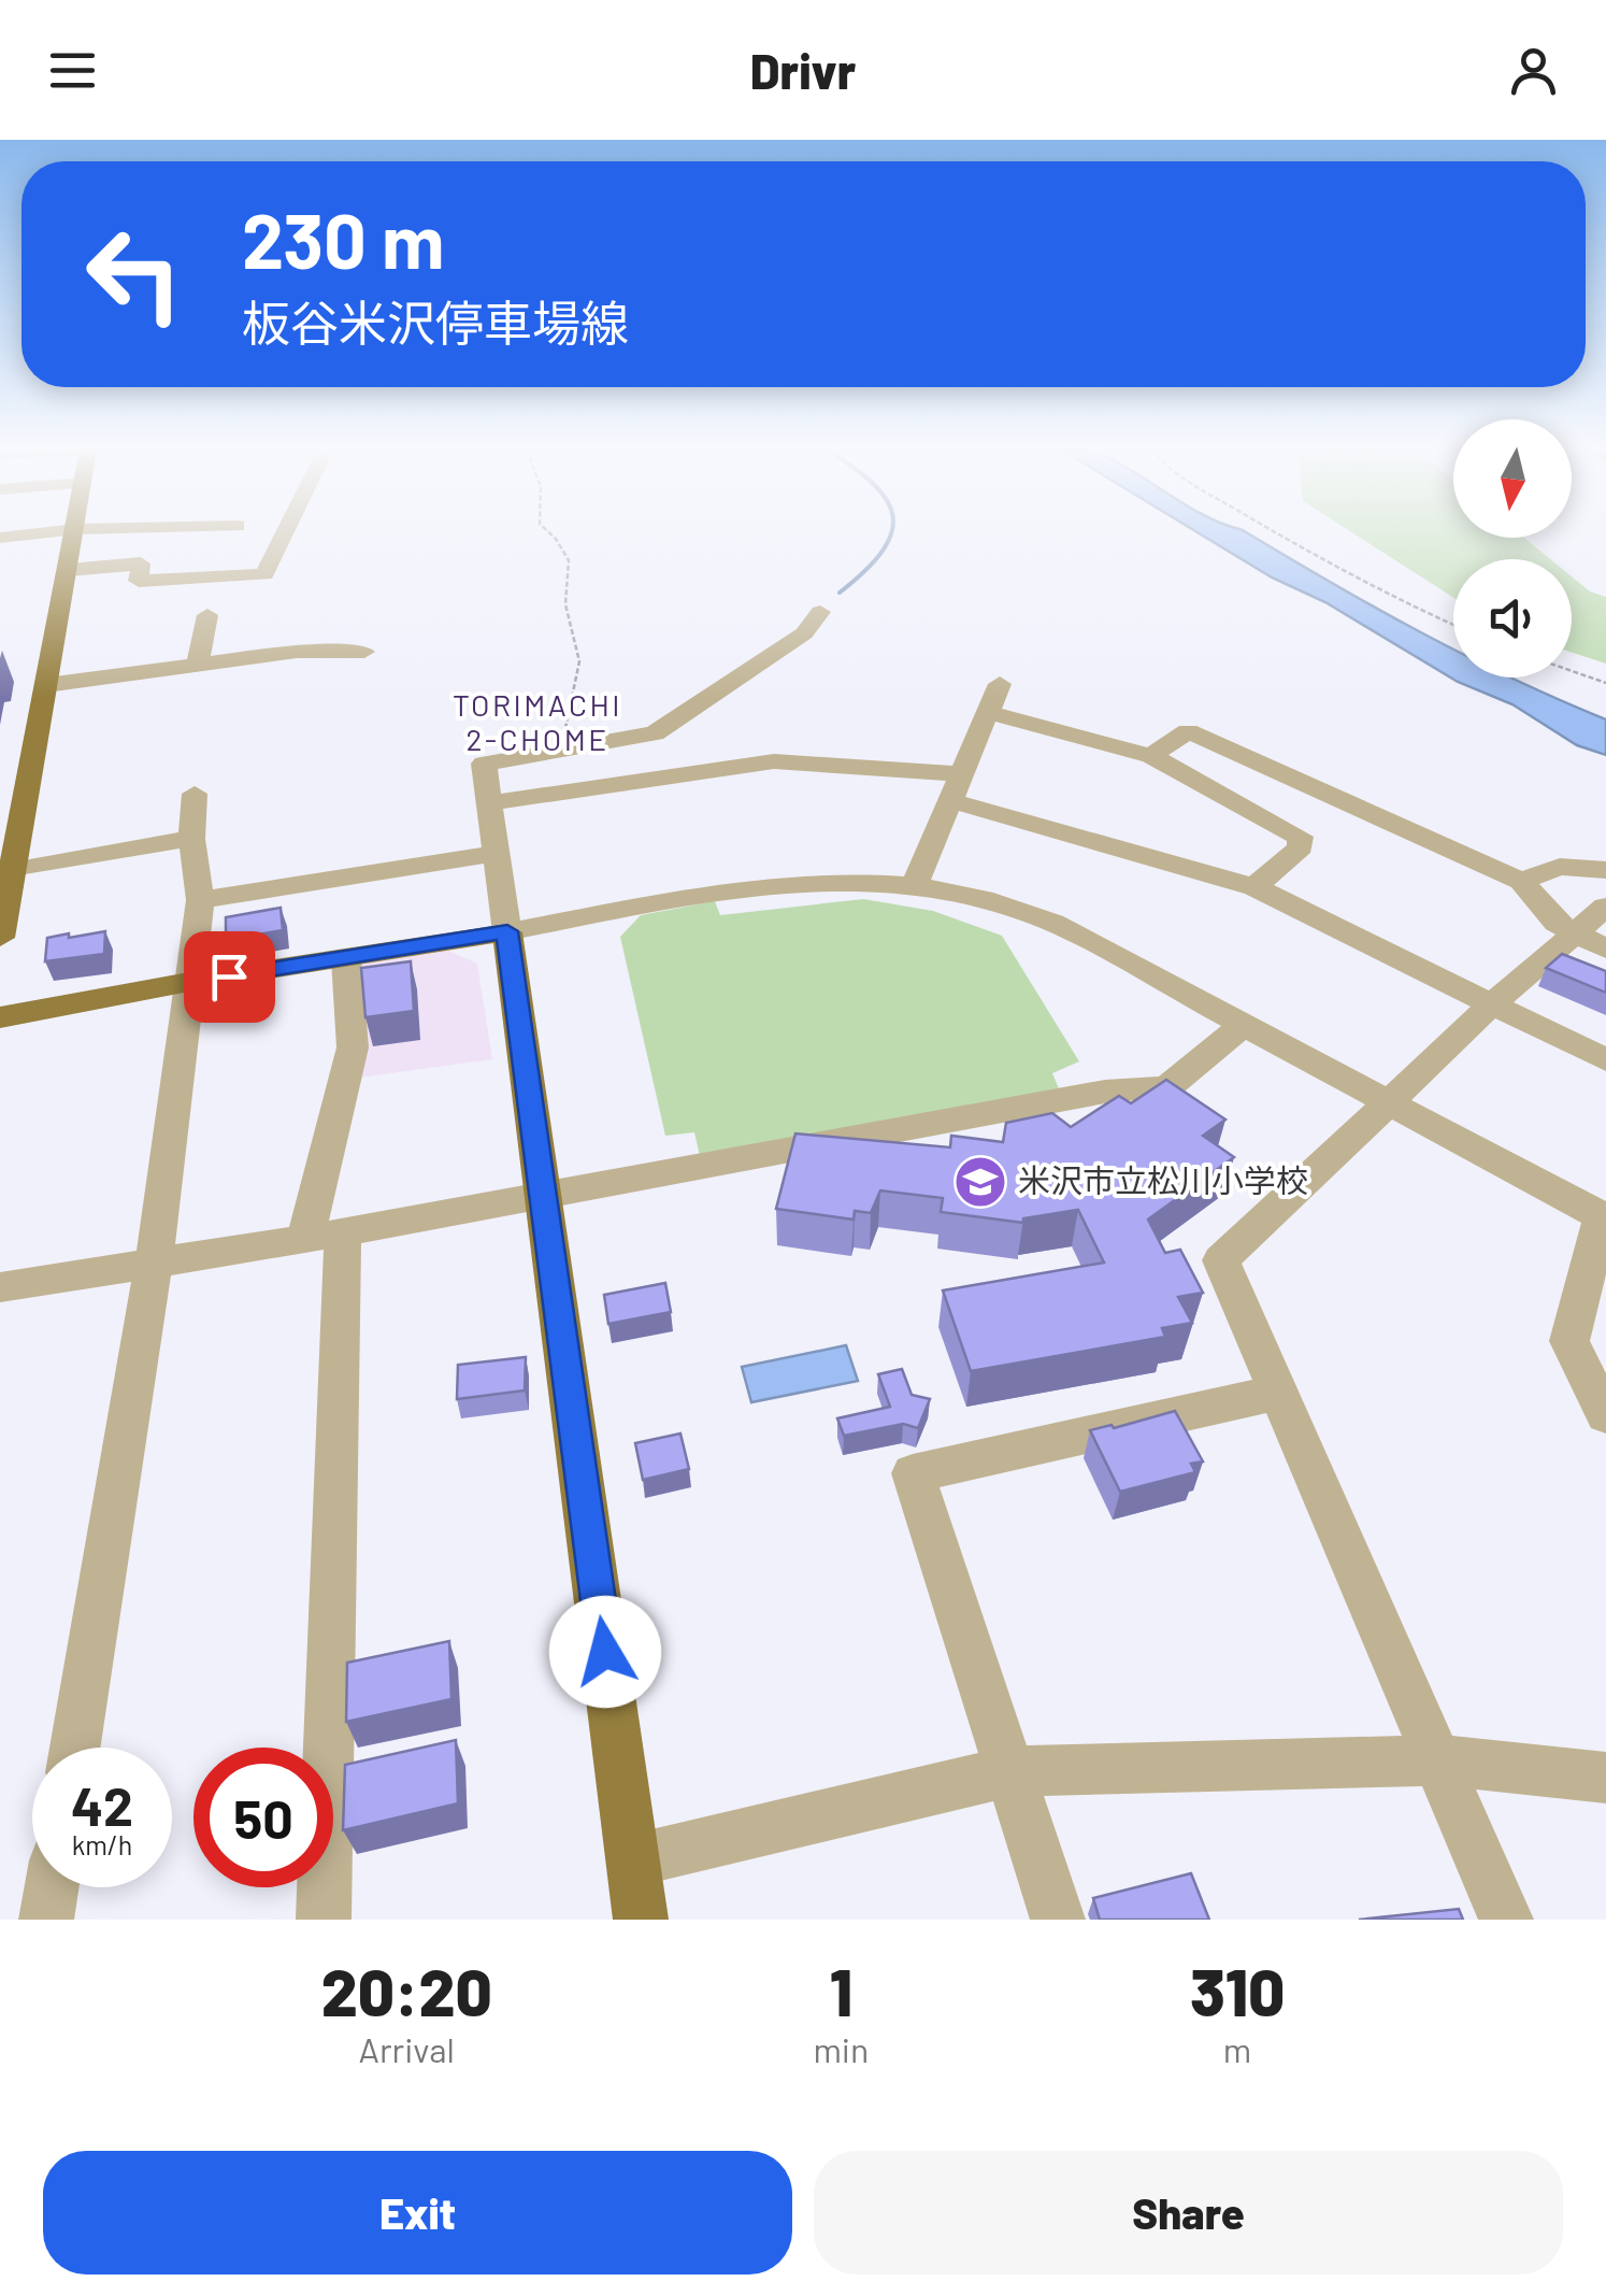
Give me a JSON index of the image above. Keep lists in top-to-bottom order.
{
  "districts": ["TORIMACHI 2-CHOME"],
  "places": {
    "school or university": ["米沢市立松川小学校"]
  },
  "north": "bottom",
  "page": {
    "header": "Drivr",
    "turn": ["230 m", "板谷米沢停車場線"],
    "speed": "42 km/h",
    "limit": "50",
    "eta": [
      "20:20",
      "Arrival",
      "1",
      "min",
      "310",
      "m"
    ],
    "buttons": ["Exit", "Share"]
  }
}
